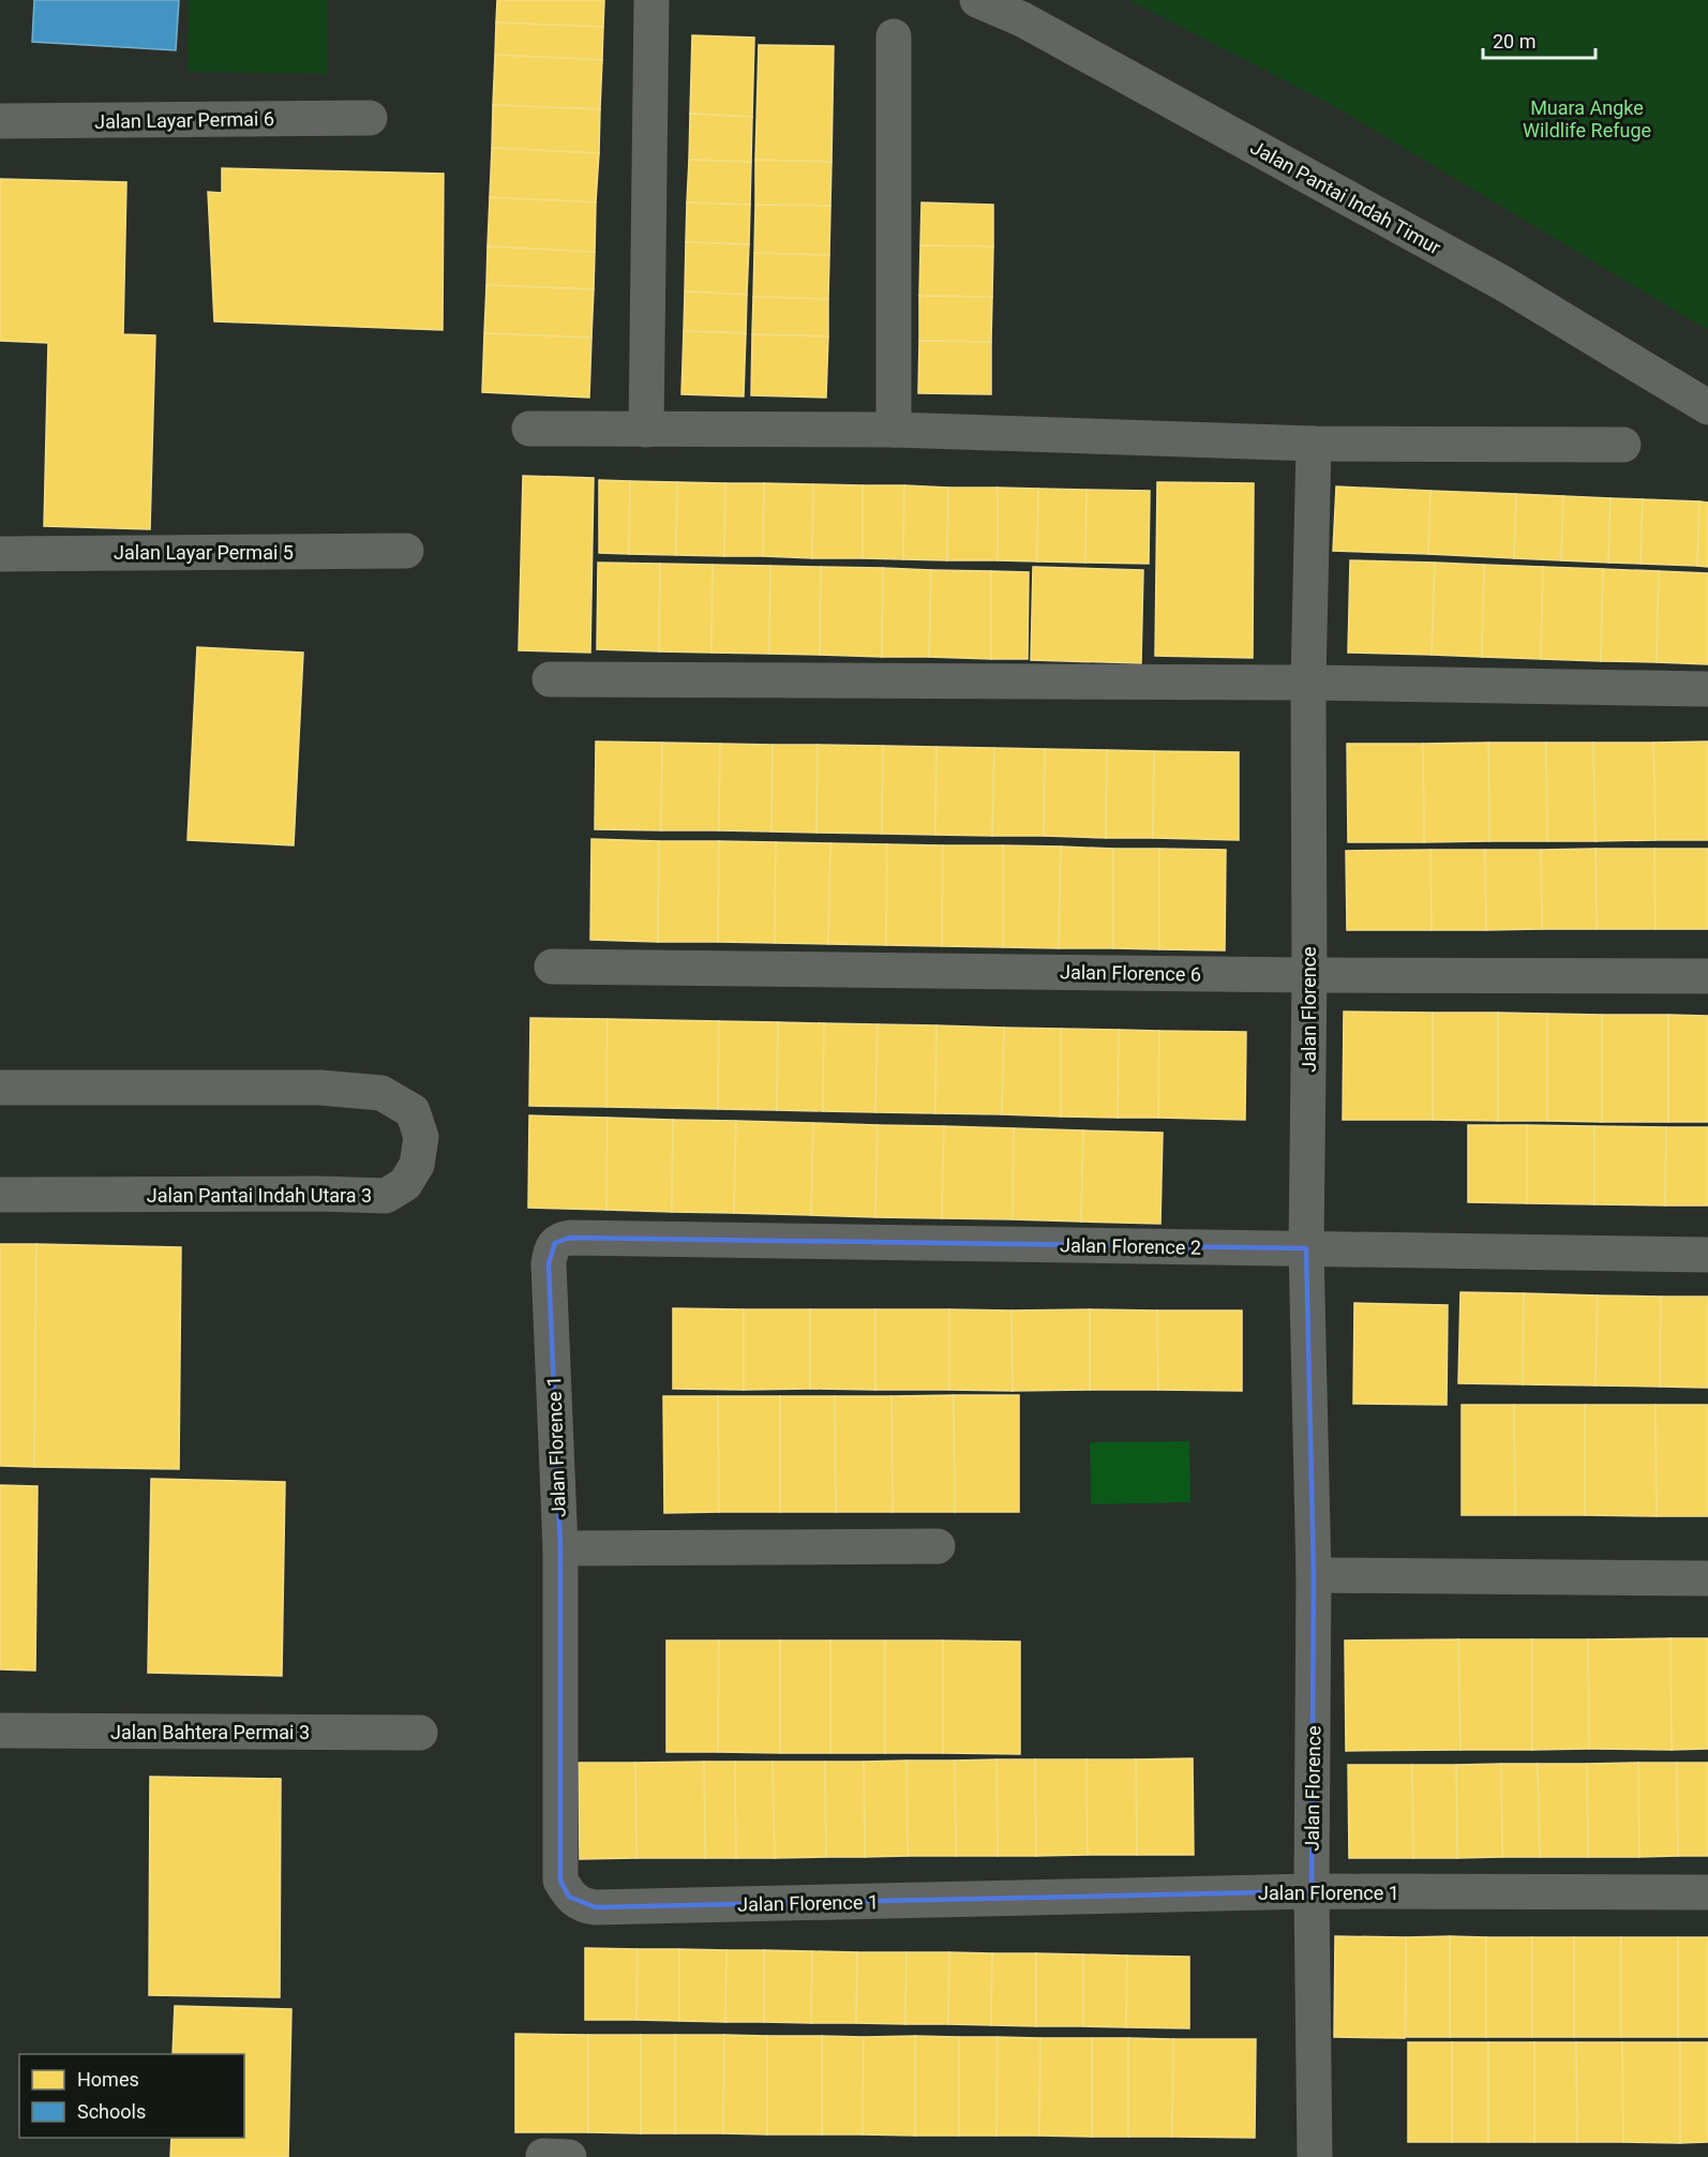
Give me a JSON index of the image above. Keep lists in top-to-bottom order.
{
  "streets": {
    "street": [
      "Jalan Layar Permai 6",
      "Jalan Pantai Indah Timur",
      "Jalan Layar Permai 5",
      "Jalan Florence 6",
      "Jalan Florence",
      "Jalan Pantai Indah Utara 3",
      "Jalan Florence 2",
      "Jalan Florence 1",
      "Jalan Bahtera Permai 3"
    ]
  },
  "crossings": [
    ["Jalan Florence 6", "Jalan Florence"],
    ["Jalan Florence", "Jalan Florence 2"],
    ["Jalan Florence", "Jalan Florence 1"],
    ["Jalan Florence 2", "Jalan Florence 1"]
  ],
  "parks": ["Muara Angke Wildlife Refuge"],
  "legend": ["Homes", "Schools"],
  "scale_bar": "20 m"
}
